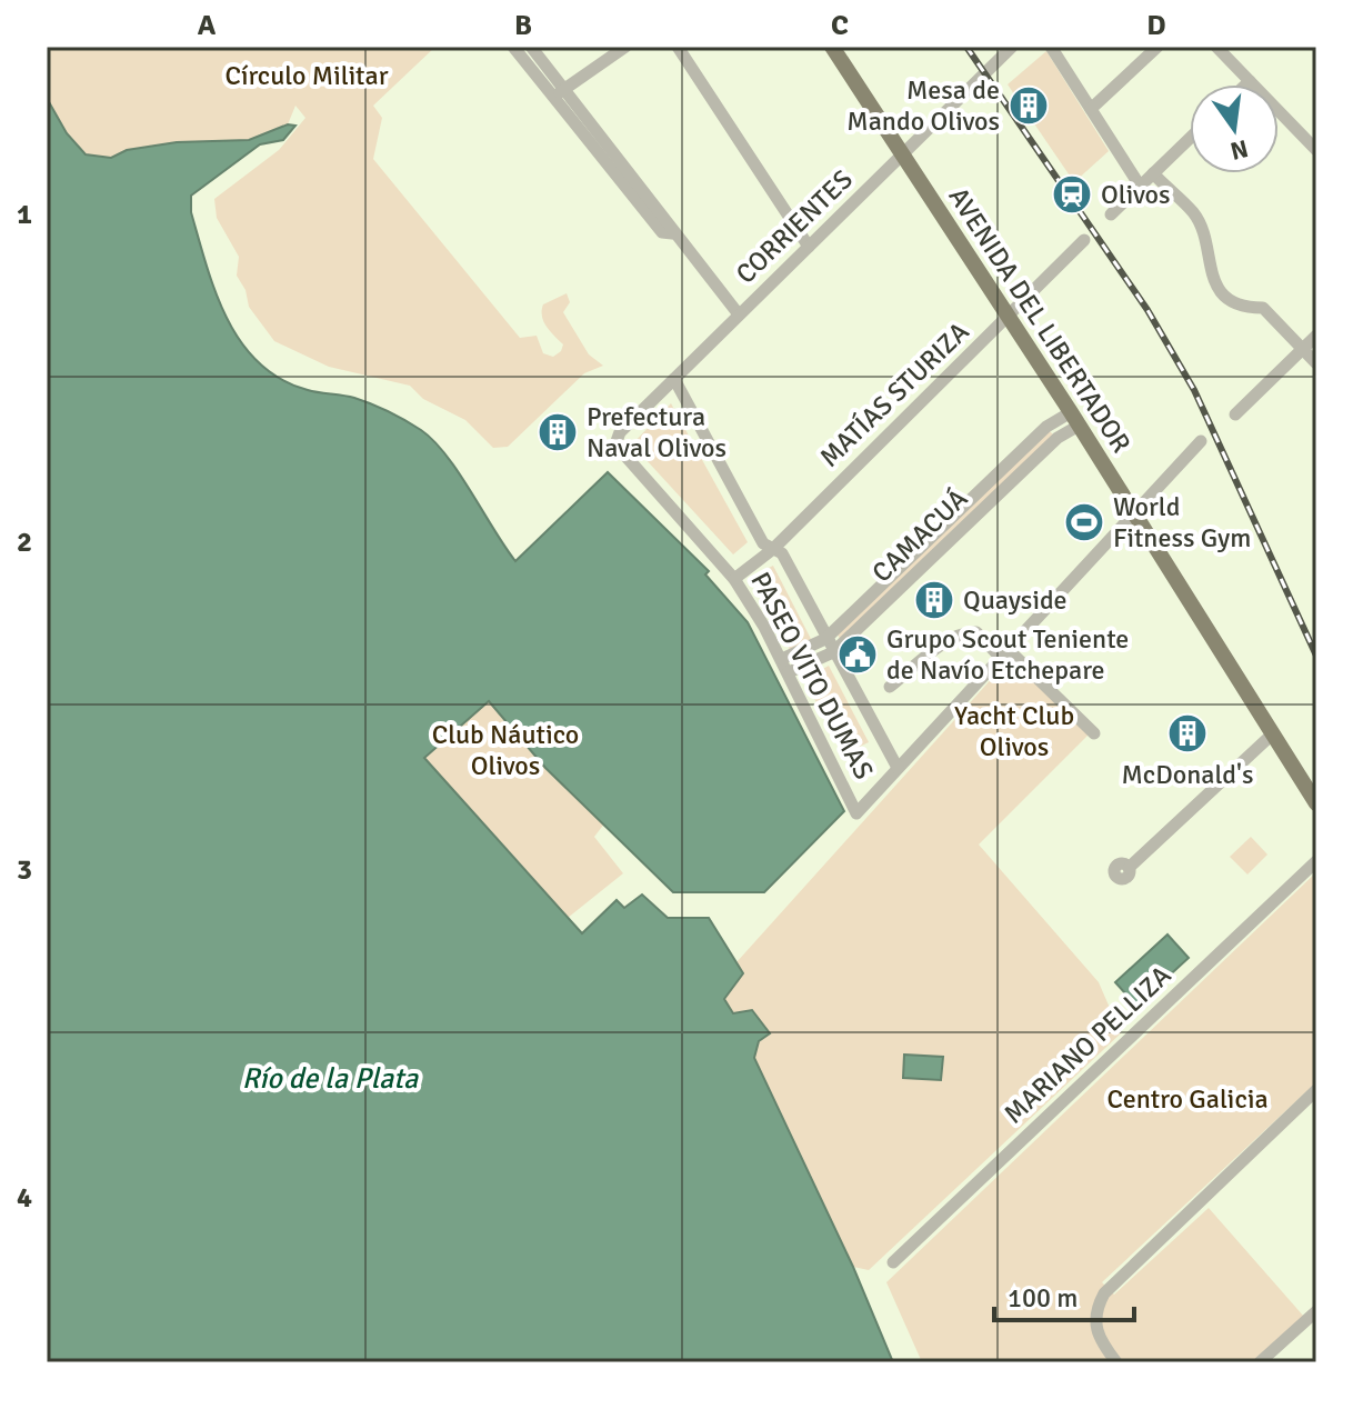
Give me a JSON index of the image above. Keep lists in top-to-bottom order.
{
  "streets": {
    "main road": ["AVENIDA DEL LIBERTADOR"],
    "street": [
      "CORRIENTES",
      "MATÍAS STURIZA",
      "CAMACUÁ",
      "PASEO VITO DUMAS",
      "MARIANO PELLIZA"
    ]
  },
  "crossings": [
    ["CORRIENTES", "AVENIDA DEL LIBERTADOR"],
    ["CORRIENTES", "PASEO VITO DUMAS"],
    ["AVENIDA DEL LIBERTADOR", "MATÍAS STURIZA"],
    ["AVENIDA DEL LIBERTADOR", "CAMACUÁ"],
    ["MATÍAS STURIZA", "PASEO VITO DUMAS"],
    ["CAMACUÁ", "PASEO VITO DUMAS"]
  ],
  "water": ["Río de la Plata"],
  "parks": [
    "Círculo Militar",
    "Yacht Club Olivos",
    "Club Náutico Olivos",
    "Centro Galicia"
  ],
  "places": {
    "building": [
      "Mesa de Mando Olivos",
      "Prefectura Naval Olivos",
      "Quayside",
      "McDonald's"
    ],
    "station": ["Olivos"],
    "sports": ["World Fitness Gym"],
    "public building": ["Grupo Scout Teniente de Navío Etchepare"]
  },
  "scale_bar": "100 m",
  "north": "bottom",
  "grid": {
    "columns": [
      "A",
      "B",
      "C",
      "D"
    ],
    "rows": [
      "1",
      "2",
      "3",
      "4"
    ]
  }
}
